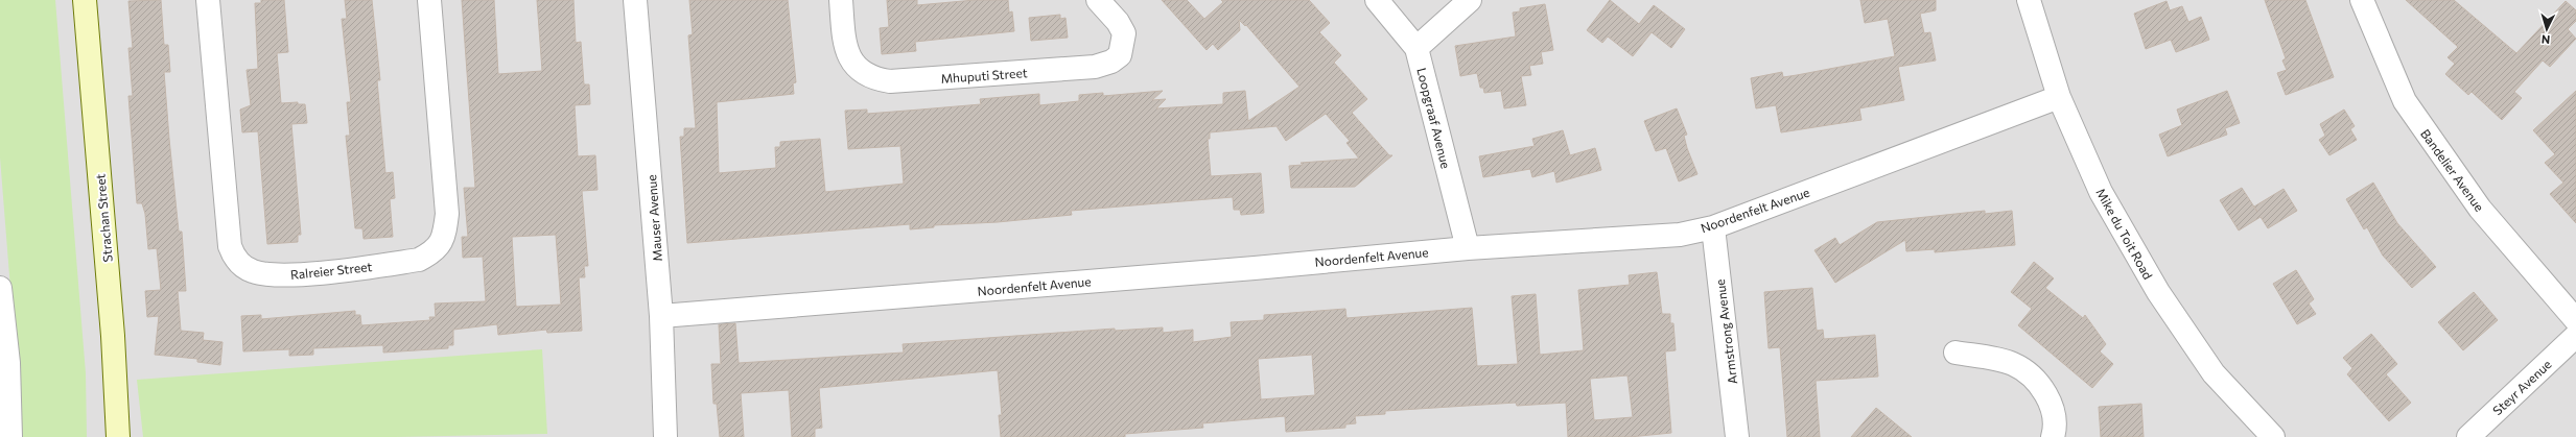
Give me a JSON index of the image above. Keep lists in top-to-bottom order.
{
  "streets": {
    "street": [
      "Mhuputi Street",
      "Loopgraaf Avenue",
      "Bandelier Avenue",
      "Noordenfelt Avenue",
      "Strachan Street",
      "Mauser Avenue",
      "Mike du Toit Road",
      "Ralreier Street",
      "Armstrong Avenue",
      "Steyr Avenue"
    ]
  },
  "crossings": [
    ["Loopgraaf Avenue", "Noordenfelt Avenue"],
    ["Noordenfelt Avenue", "Mauser Avenue"],
    ["Noordenfelt Avenue", "Mike du Toit Road"],
    ["Noordenfelt Avenue", "Armstrong Avenue"]
  ],
  "north": "bottom"
}
